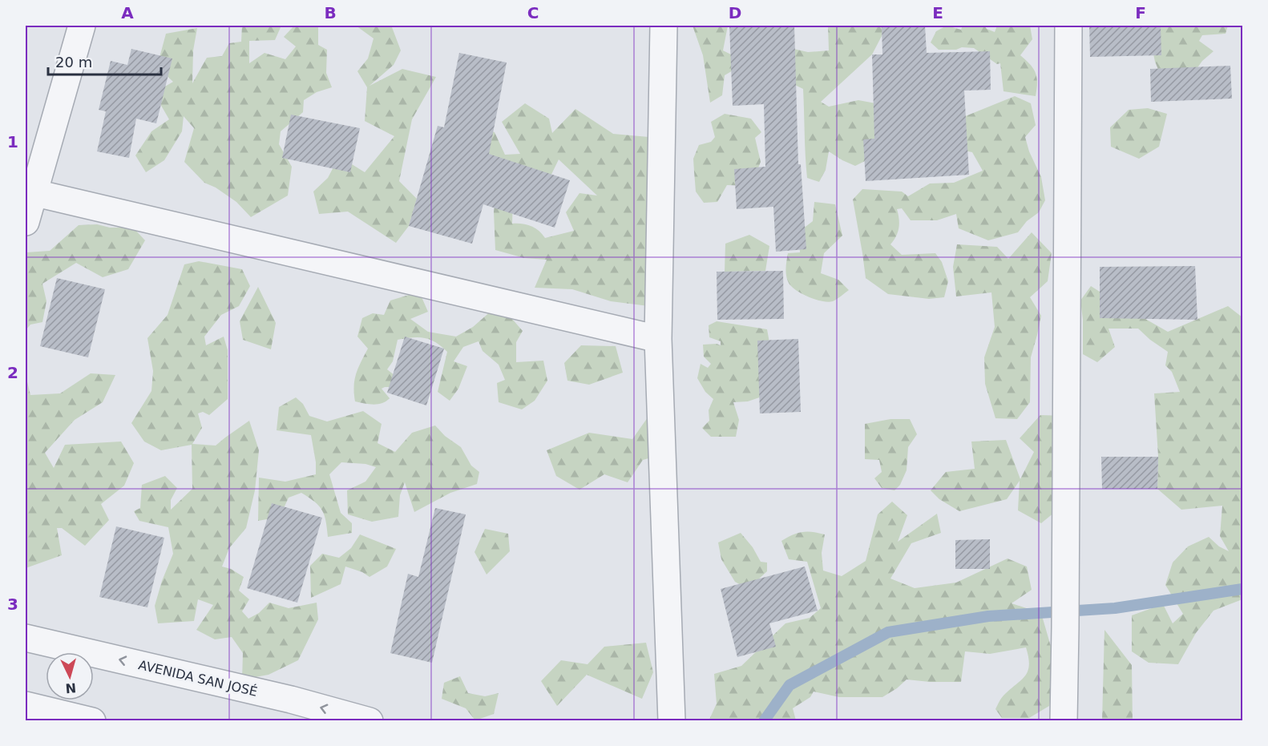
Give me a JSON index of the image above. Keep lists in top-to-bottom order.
{
  "streets": {
    "street": ["AVENIDA SAN JOSÉ"]
  },
  "one_way": ["AVENIDA SAN JOSÉ"],
  "scale_bar": "20 m",
  "north": "bottom",
  "grid": {
    "columns": [
      "A",
      "B",
      "C",
      "D",
      "E",
      "F"
    ],
    "rows": ["1", "2", "3"]
  }
}
